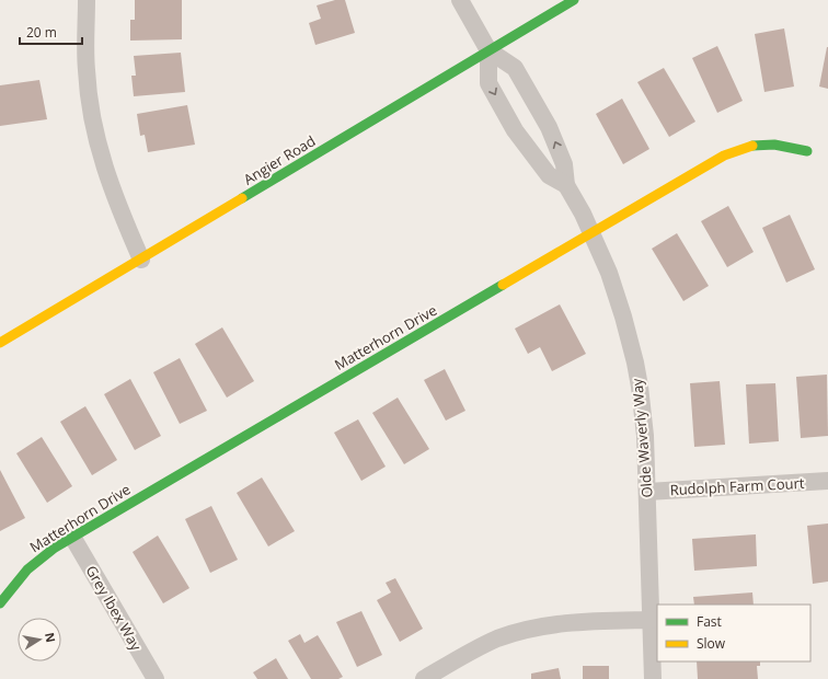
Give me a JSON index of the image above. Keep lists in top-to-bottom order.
{
  "streets": {
    "street": [
      "Angier Road",
      "Matterhorn Drive",
      "Olde Waverly Way",
      "Rudolph Farm Court",
      "Grey Ibex Way"
    ]
  },
  "crossings": [
    ["Angier Road", "Olde Waverly Way"],
    ["Matterhorn Drive", "Olde Waverly Way"],
    ["Matterhorn Drive", "Grey Ibex Way"],
    ["Olde Waverly Way", "Rudolph Farm Court"]
  ],
  "legend": ["Fast", "Slow"],
  "scale_bar": "20 m",
  "north": "right"
}
